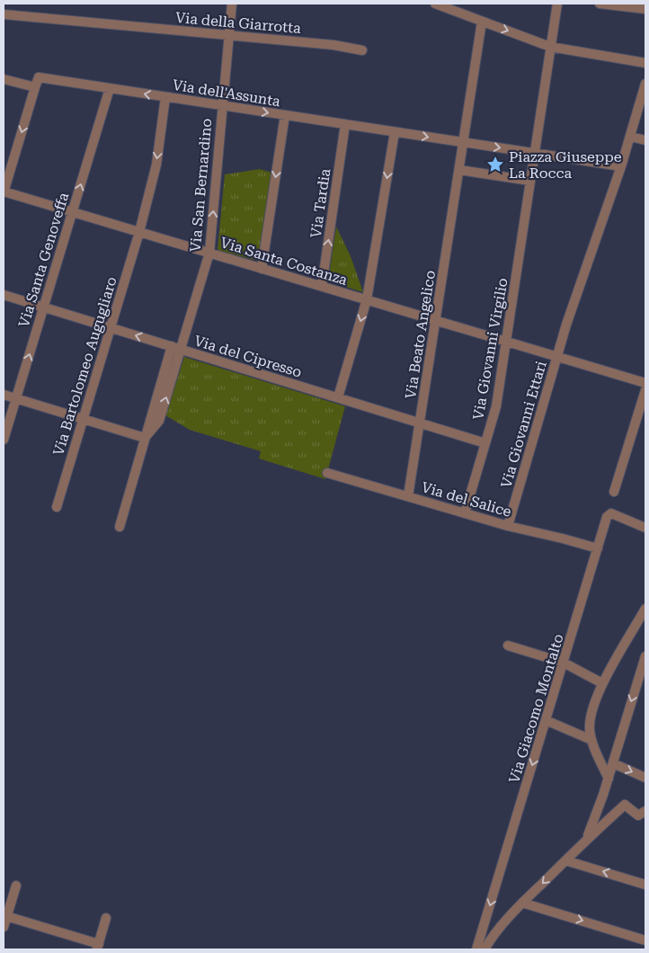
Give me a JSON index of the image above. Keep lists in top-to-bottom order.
{
  "streets": {
    "street": [
      "Via della Giarrotta",
      "Via dell'Assunta",
      "Via San Bernardino",
      "Via Tardia",
      "Via Santa Genoveffa",
      "Via Santa Costanza",
      "Via Beato Angelico",
      "Via Giovanni Virgilio",
      "Via del Cipresso",
      "Via Bartolomeo Augugliaro",
      "Via Giovanni Ettari",
      "Via del Salice",
      "Via Giacomo Montalto"
    ]
  },
  "crossings": [
    ["Via della Giarrotta", "Via San Bernardino"],
    ["Via dell'Assunta", "Via San Bernardino"],
    ["Via dell'Assunta", "Via Tardia"],
    ["Via dell'Assunta", "Via Santa Genoveffa"],
    ["Via dell'Assunta", "Via Beato Angelico"],
    ["Via dell'Assunta", "Via Giovanni Virgilio"],
    ["Via dell'Assunta", "Via Bartolomeo Augugliaro"],
    ["Via San Bernardino", "Via Santa Costanza"],
    ["Via San Bernardino", "Via del Cipresso"],
    ["Via Tardia", "Via Santa Costanza"],
    ["Via Santa Genoveffa", "Via Santa Costanza"],
    ["Via Santa Genoveffa", "Via del Cipresso"],
    ["Via Santa Costanza", "Via Beato Angelico"],
    ["Via Santa Costanza", "Via Giovanni Virgilio"],
    ["Via Santa Costanza", "Via Bartolomeo Augugliaro"],
    ["Via Santa Costanza", "Via Giovanni Ettari"],
    ["Via Beato Angelico", "Via del Cipresso"],
    ["Via Beato Angelico", "Via del Salice"],
    ["Via Giovanni Virgilio", "Via del Cipresso"],
    ["Via Giovanni Virgilio", "Via del Salice"],
    ["Via del Cipresso", "Via Bartolomeo Augugliaro"],
    ["Via Giovanni Ettari", "Via del Salice"],
    ["Via del Salice", "Via Giacomo Montalto"]
  ],
  "places": {
    "place": ["Piazza Giuseppe La Rocca"]
  }
}
